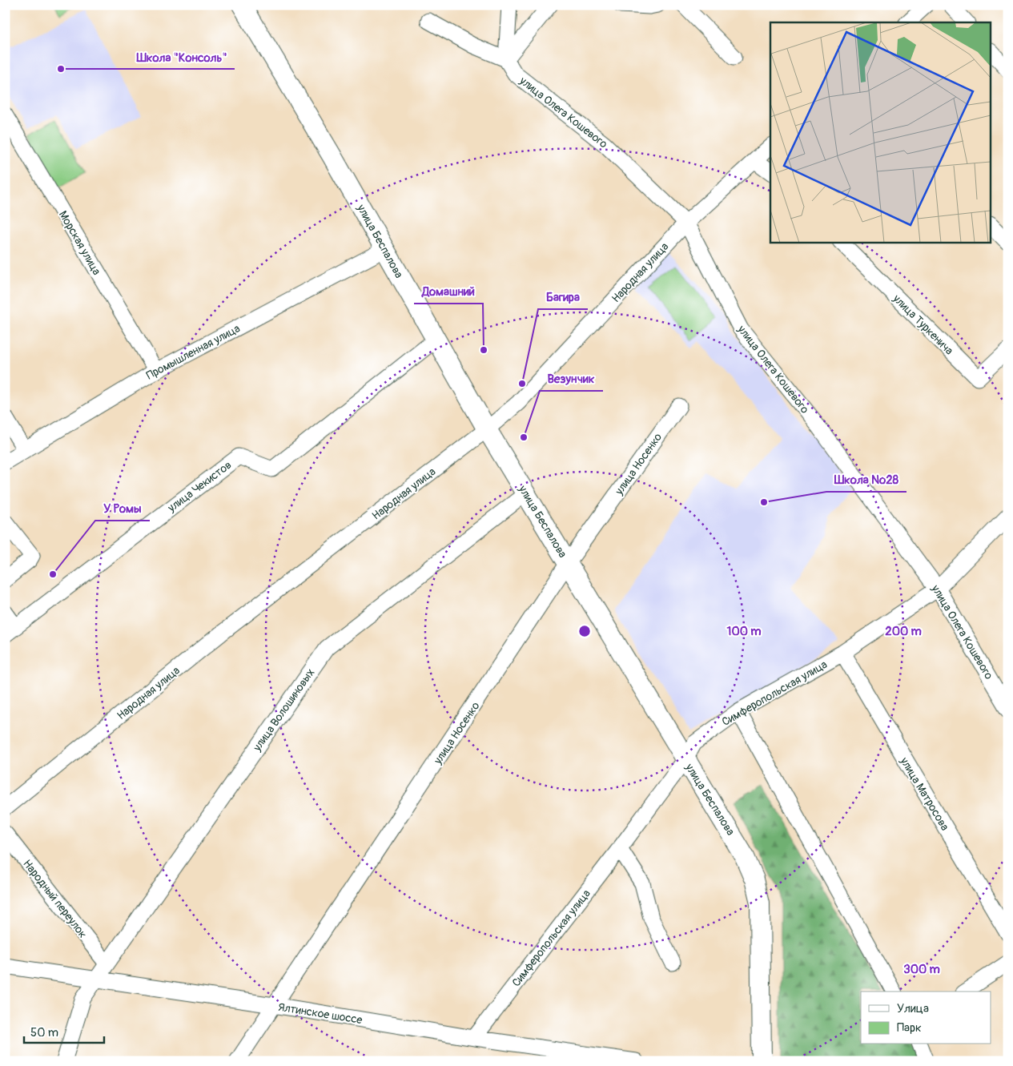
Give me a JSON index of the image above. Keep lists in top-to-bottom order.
{
  "streets": {
    "main road": ["улица Беспалова"],
    "street": [
      "улица Олега Кошевого",
      "Морская улица",
      "Народная улица",
      "улица Туркенича",
      "Промышленная улица",
      "улица Носенко",
      "улица Чекистов",
      "Симферопольская улица",
      "улица Волошиновых",
      "улица Матросова",
      "Народный переулок",
      "Ялтинское шоссе"
    ]
  },
  "crossings": [
    ["улица Олега Кошевого", "Народная улица"],
    ["улица Олега Кошевого", "Симферопольская улица"],
    ["улица Беспалова", "Народная улица"],
    ["улица Беспалова", "Промышленная улица"],
    ["улица Беспалова", "улица Носенко"],
    ["улица Беспалова", "улица Чекистов"],
    ["улица Беспалова", "Симферопольская улица"],
    ["улица Беспалова", "улица Волошиновых"],
    ["Морская улица", "Промышленная улица"],
    ["улица Носенко", "Ялтинское шоссе"],
    ["Симферопольская улица", "улица Матросова"],
    ["Симферопольская улица", "Ялтинское шоссе"],
    ["улица Волошиновых", "Народный переулок"],
    ["улица Волошиновых", "Ялтинское шоссе"]
  ],
  "places": [
    "Школа \"Консоль\"",
    "Домашний",
    "Багира",
    "Везунчик",
    "Школа №28",
    "У Ромы"
  ],
  "legend": ["Улица", "Парк"],
  "scale_bar": "50 m",
  "rings": ["100 m", "200 m", "300 m"]
}
